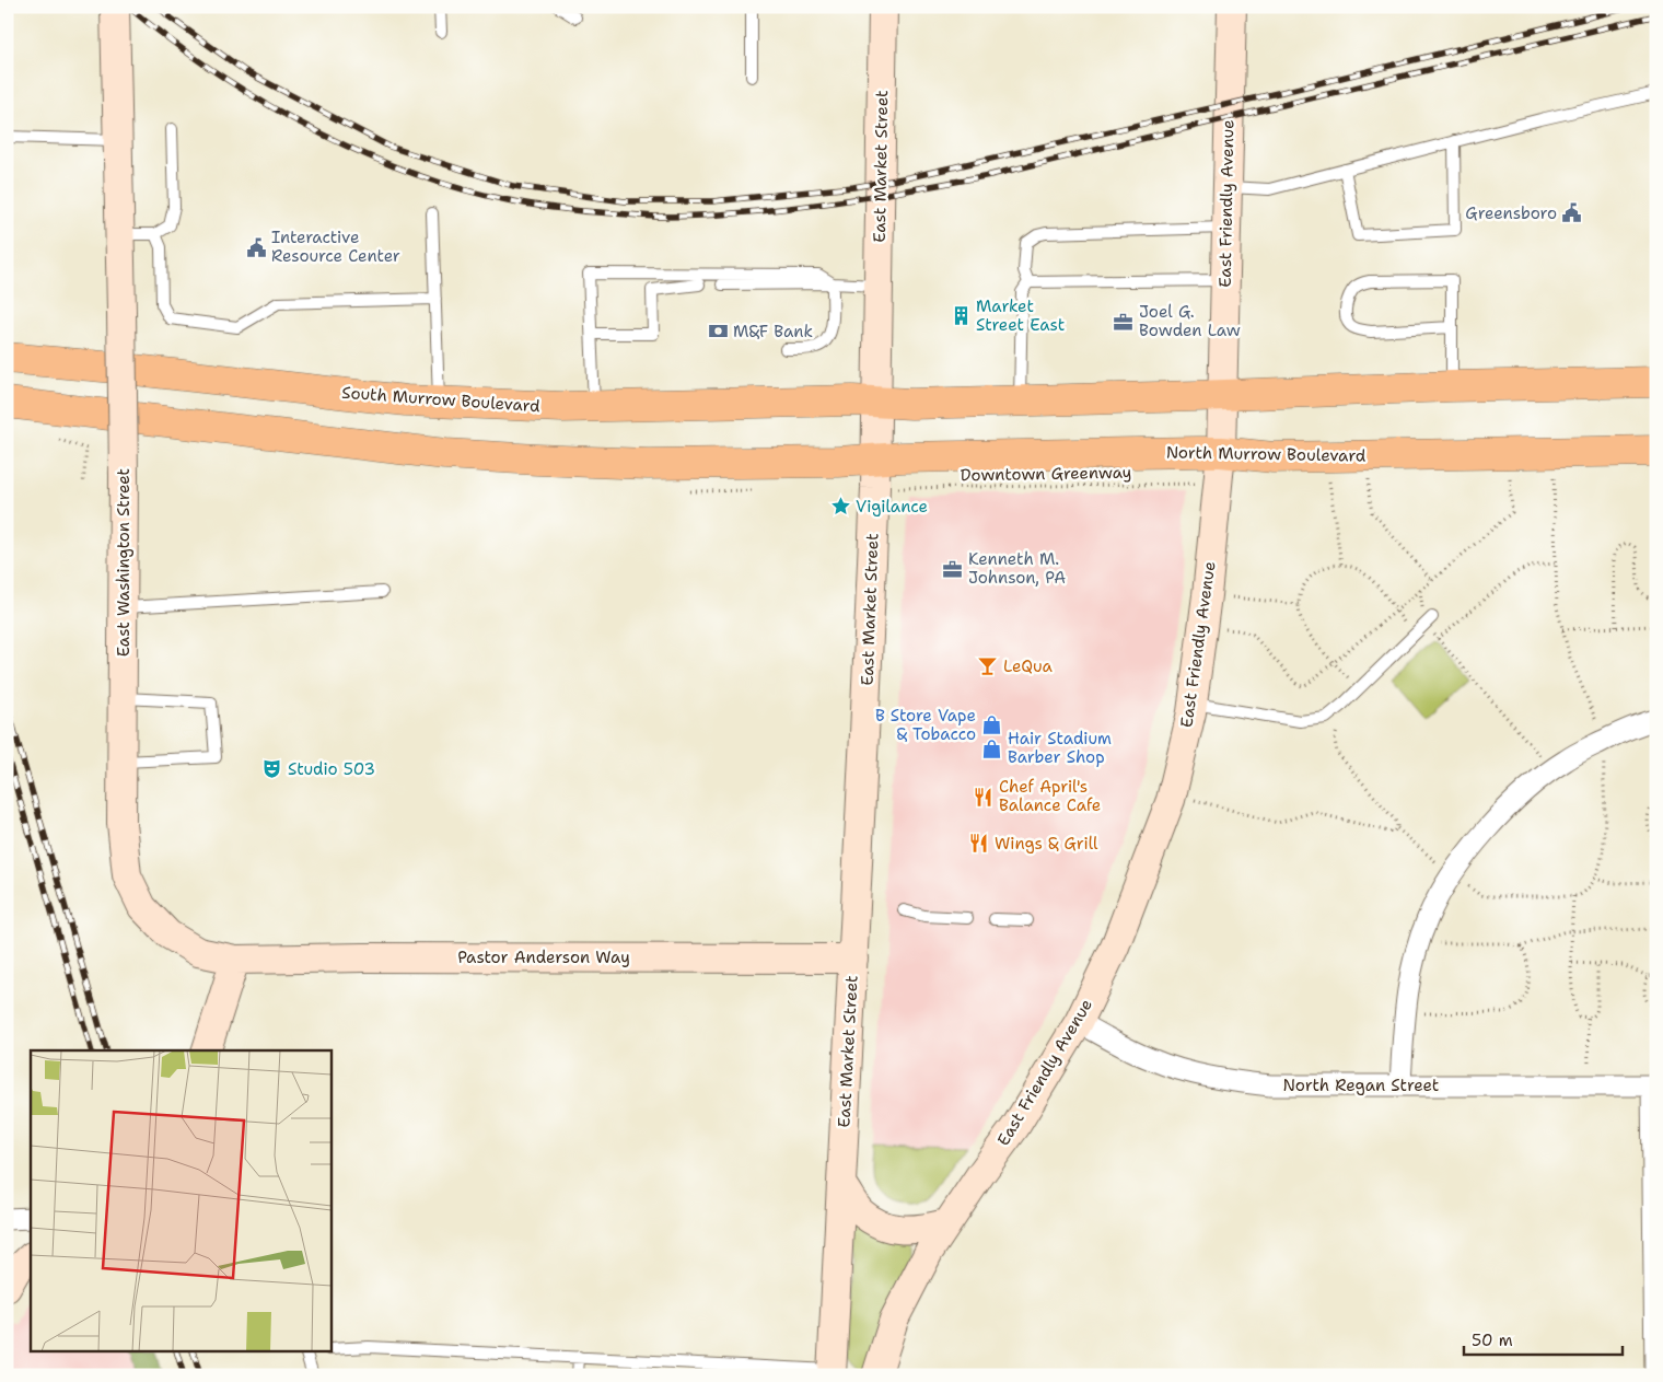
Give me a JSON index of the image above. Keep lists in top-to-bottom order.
{
  "streets": {
    "main road": [
      "East Market Street",
      "East Friendly Avenue",
      "South Murrow Boulevard",
      "North Murrow Boulevard",
      "East Washington Street",
      "Pastor Anderson Way"
    ],
    "street": ["North Regan Street"],
    "path": ["Downtown Greenway"]
  },
  "crossings": [
    ["East Market Street", "South Murrow Boulevard"],
    ["East Market Street", "North Murrow Boulevard"],
    ["East Market Street", "Pastor Anderson Way"],
    ["East Friendly Avenue", "North Murrow Boulevard"],
    ["East Friendly Avenue", "North Regan Street"],
    ["East Washington Street", "Pastor Anderson Way"]
  ],
  "places": {
    "public building": ["Greensboro", "Interactive Resource Center"],
    "building": ["Market Street East"],
    "office": ["Joel G. Bowden Law", "Kenneth M. Johnson, PA"],
    "bank": ["M&F Bank"],
    "place": ["Vigilance"],
    "bar": ["LeQua"],
    "shop": ["B Store Vape & Tobacco", "Hair Stadium Barber Shop"],
    "theatre": ["Studio 503"],
    "restaurant": ["Chef April's Balance Cafe", "Wings & Grill"]
  },
  "scale_bar": "50 m"
}
